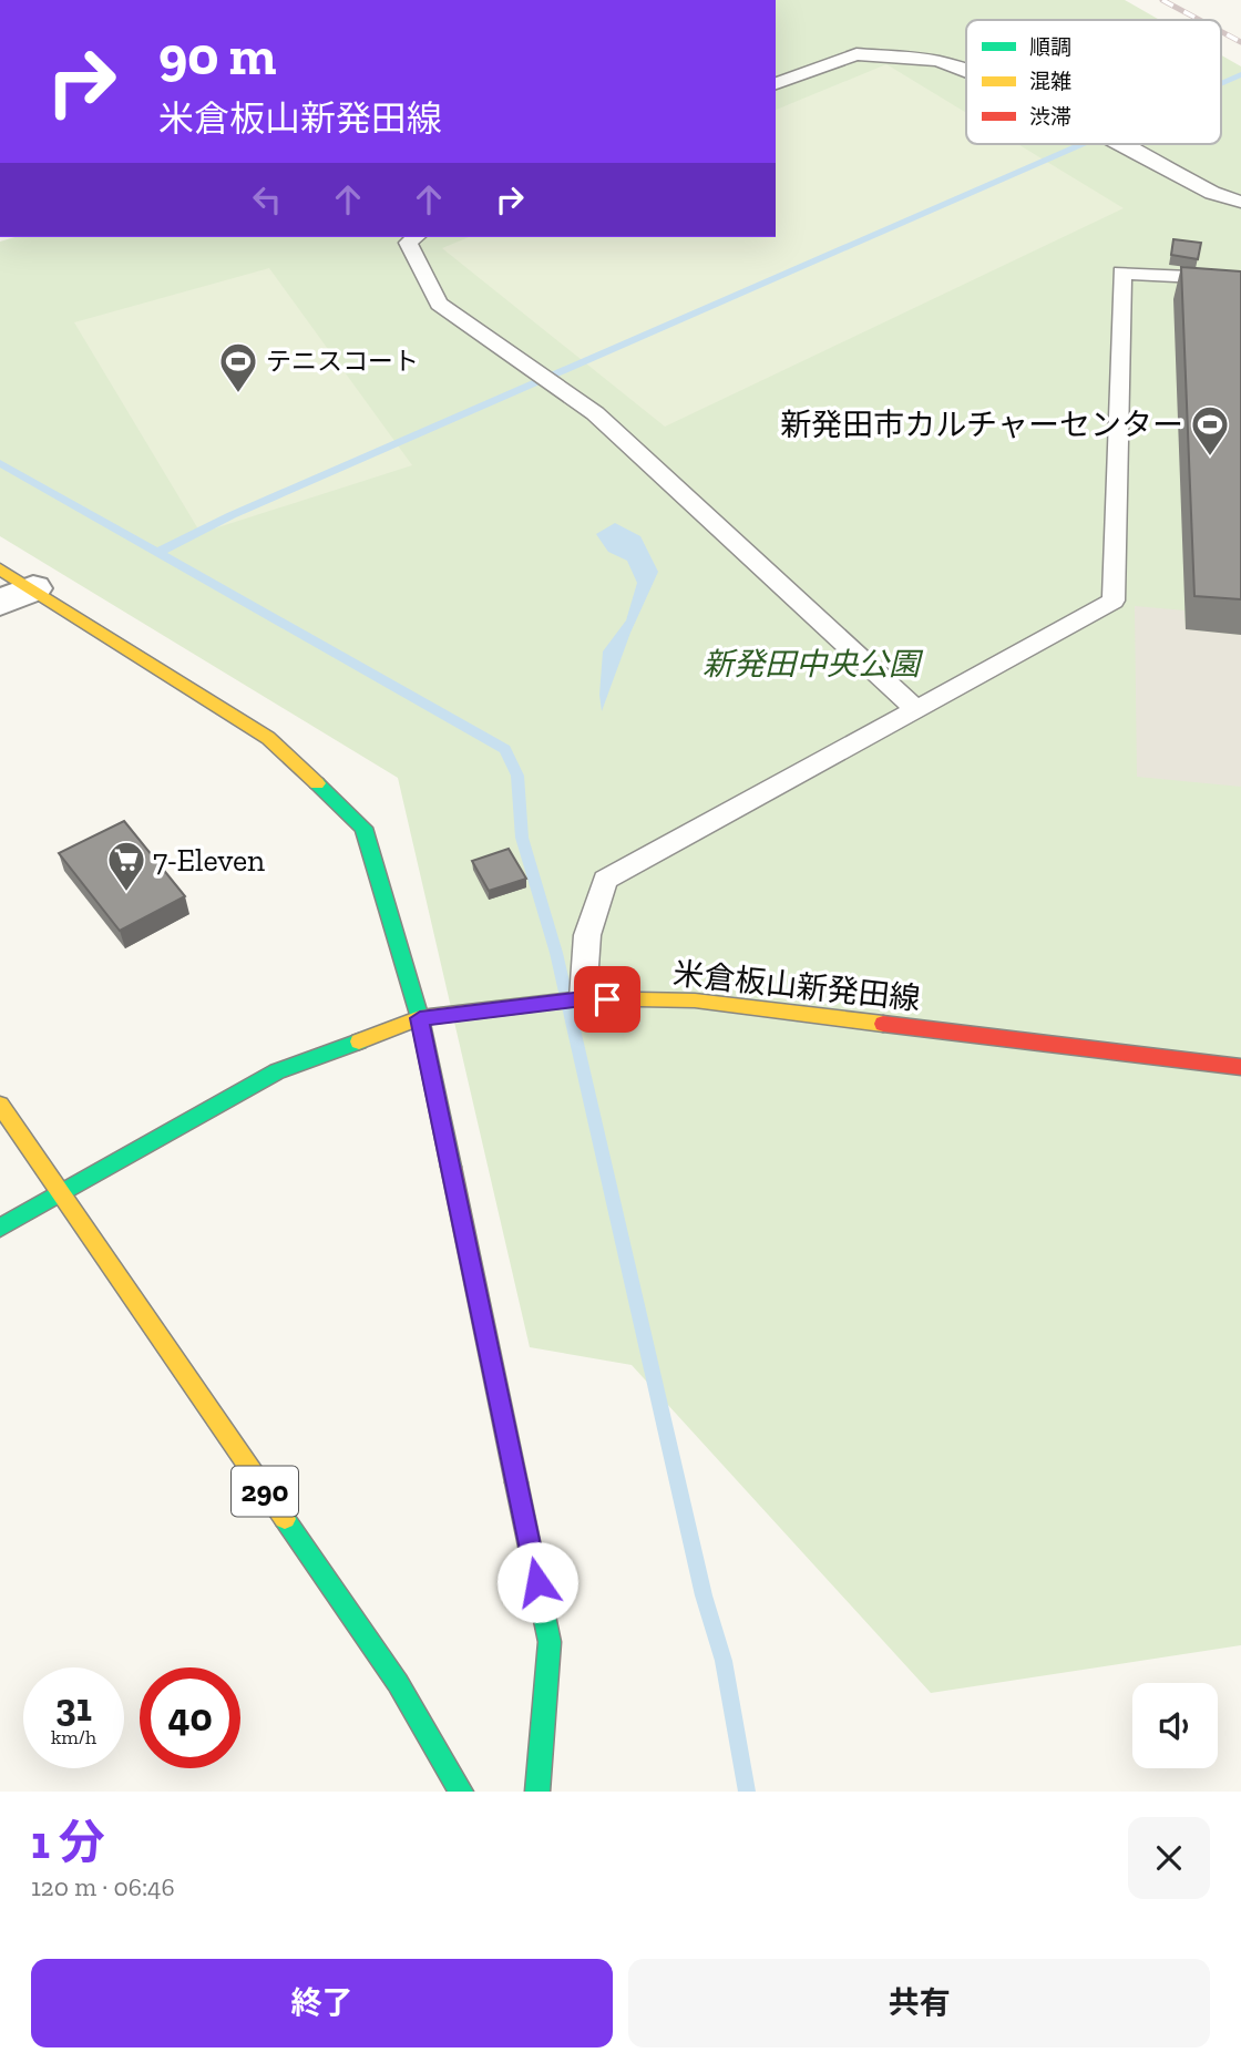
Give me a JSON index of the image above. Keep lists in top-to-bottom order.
{
  "streets": {
    "main road": ["米倉板山新発田線", "290"]
  },
  "crossings": [
    ["米倉板山新発田線", "290"]
  ],
  "parks": ["新発田中央公園"],
  "places": {
    "sports": ["テニスコート", "新発田市カルチャーセンター"],
    "supermarket": ["7-Eleven"]
  },
  "legend": ["順調", "混雑", "渋滞"],
  "page": {
    "turn": ["90 m", "米倉板山新発田線"],
    "speed": "31 km/h",
    "limit": "40",
    "heading": ["1 分", "120 m · 06:46"],
    "buttons": ["終了", "共有"]
  }
}
